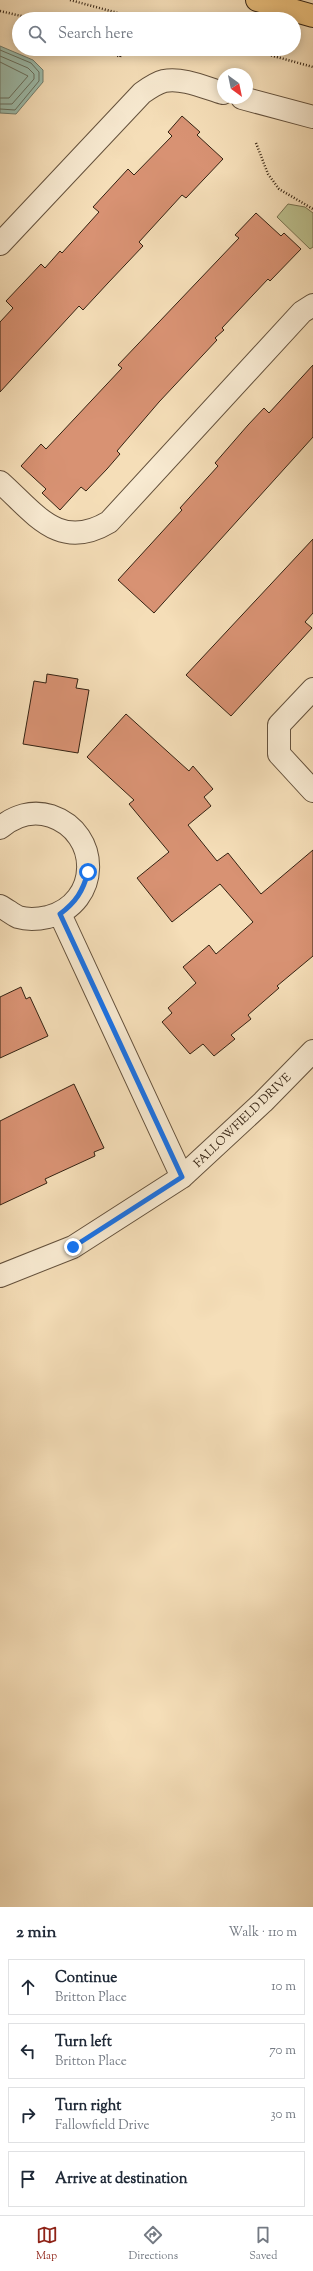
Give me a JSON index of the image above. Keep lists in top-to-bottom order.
{
  "streets": {
    "street": ["FALLOWFIELD DRIVE"]
  },
  "north": "bottom right",
  "page": {
    "search": "Search here",
    "heading": ["2 min", "Walk · 110 m"],
    "list": [
      ["Continue", "Britton Place", "10 m"],
      ["Turn left", "Britton Place", "70 m"],
      ["Turn right", "Fallowfield Drive", "30 m"],
      "Arrive at destination"
    ],
    "nav": ["Map", "Directions", "Saved"]
  }
}
